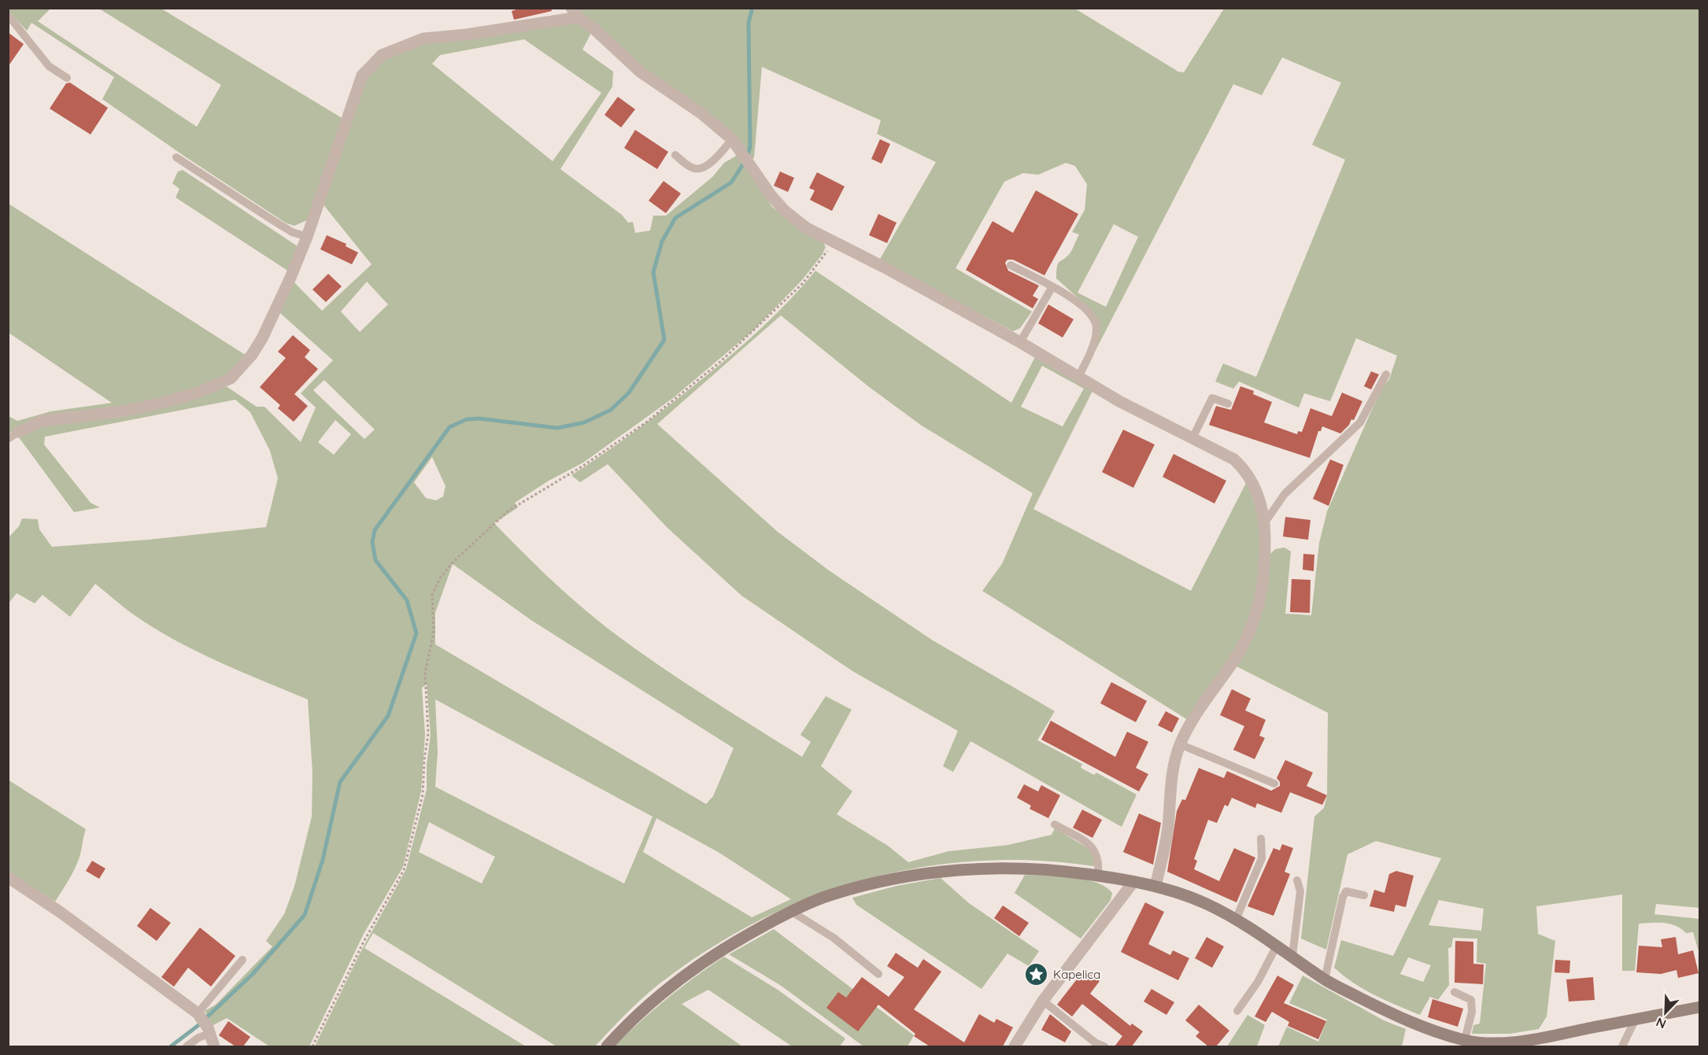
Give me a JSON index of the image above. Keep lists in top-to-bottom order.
{
  "places": {
    "place": ["Kapelica"]
  },
  "north": "bottom left"
}
